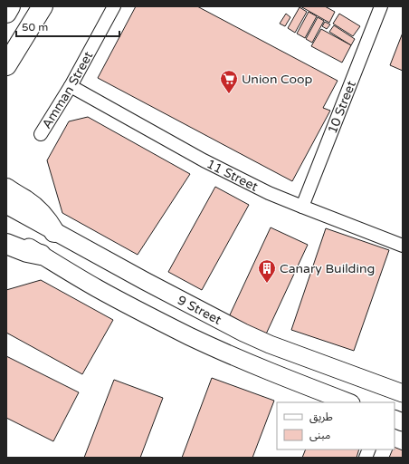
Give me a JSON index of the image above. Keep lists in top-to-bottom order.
{
  "streets": {
    "street": [
      "Amman Street",
      "10 Street",
      "11 Street",
      "9 Street"
    ]
  },
  "crossings": [
    ["Amman Street", "11 Street"],
    ["10 Street", "11 Street"]
  ],
  "places": {
    "supermarket": ["Union Coop"],
    "building": ["Canary Building"]
  },
  "legend": ["طريق", "مبنى"],
  "scale_bar": "50 m"
}
